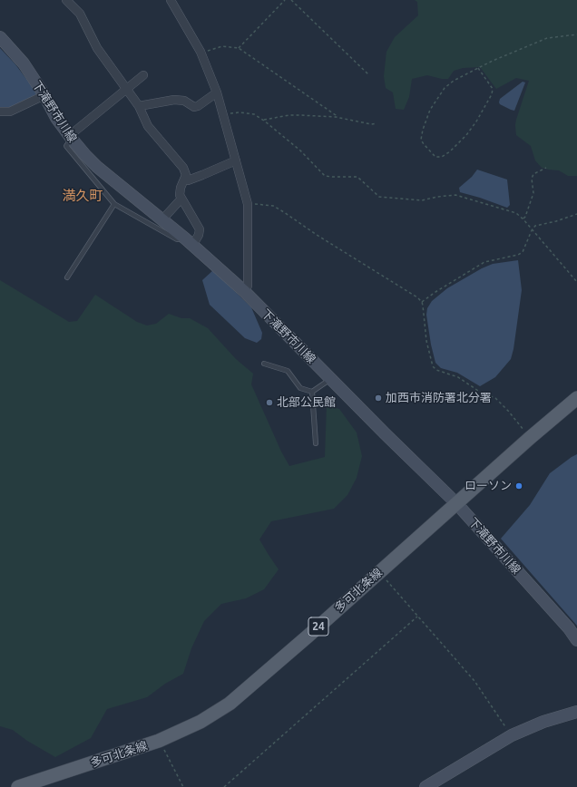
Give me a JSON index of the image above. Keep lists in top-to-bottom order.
{
  "streets": {
    "main road": ["下滝野市川線", "多可北条線", "24"]
  },
  "crossings": [
    ["下滝野市川線", "多可北条線"]
  ],
  "districts": ["満久町"],
  "places": ["加西市消防署北分署", "北部公民館", "ローソン"]
}
